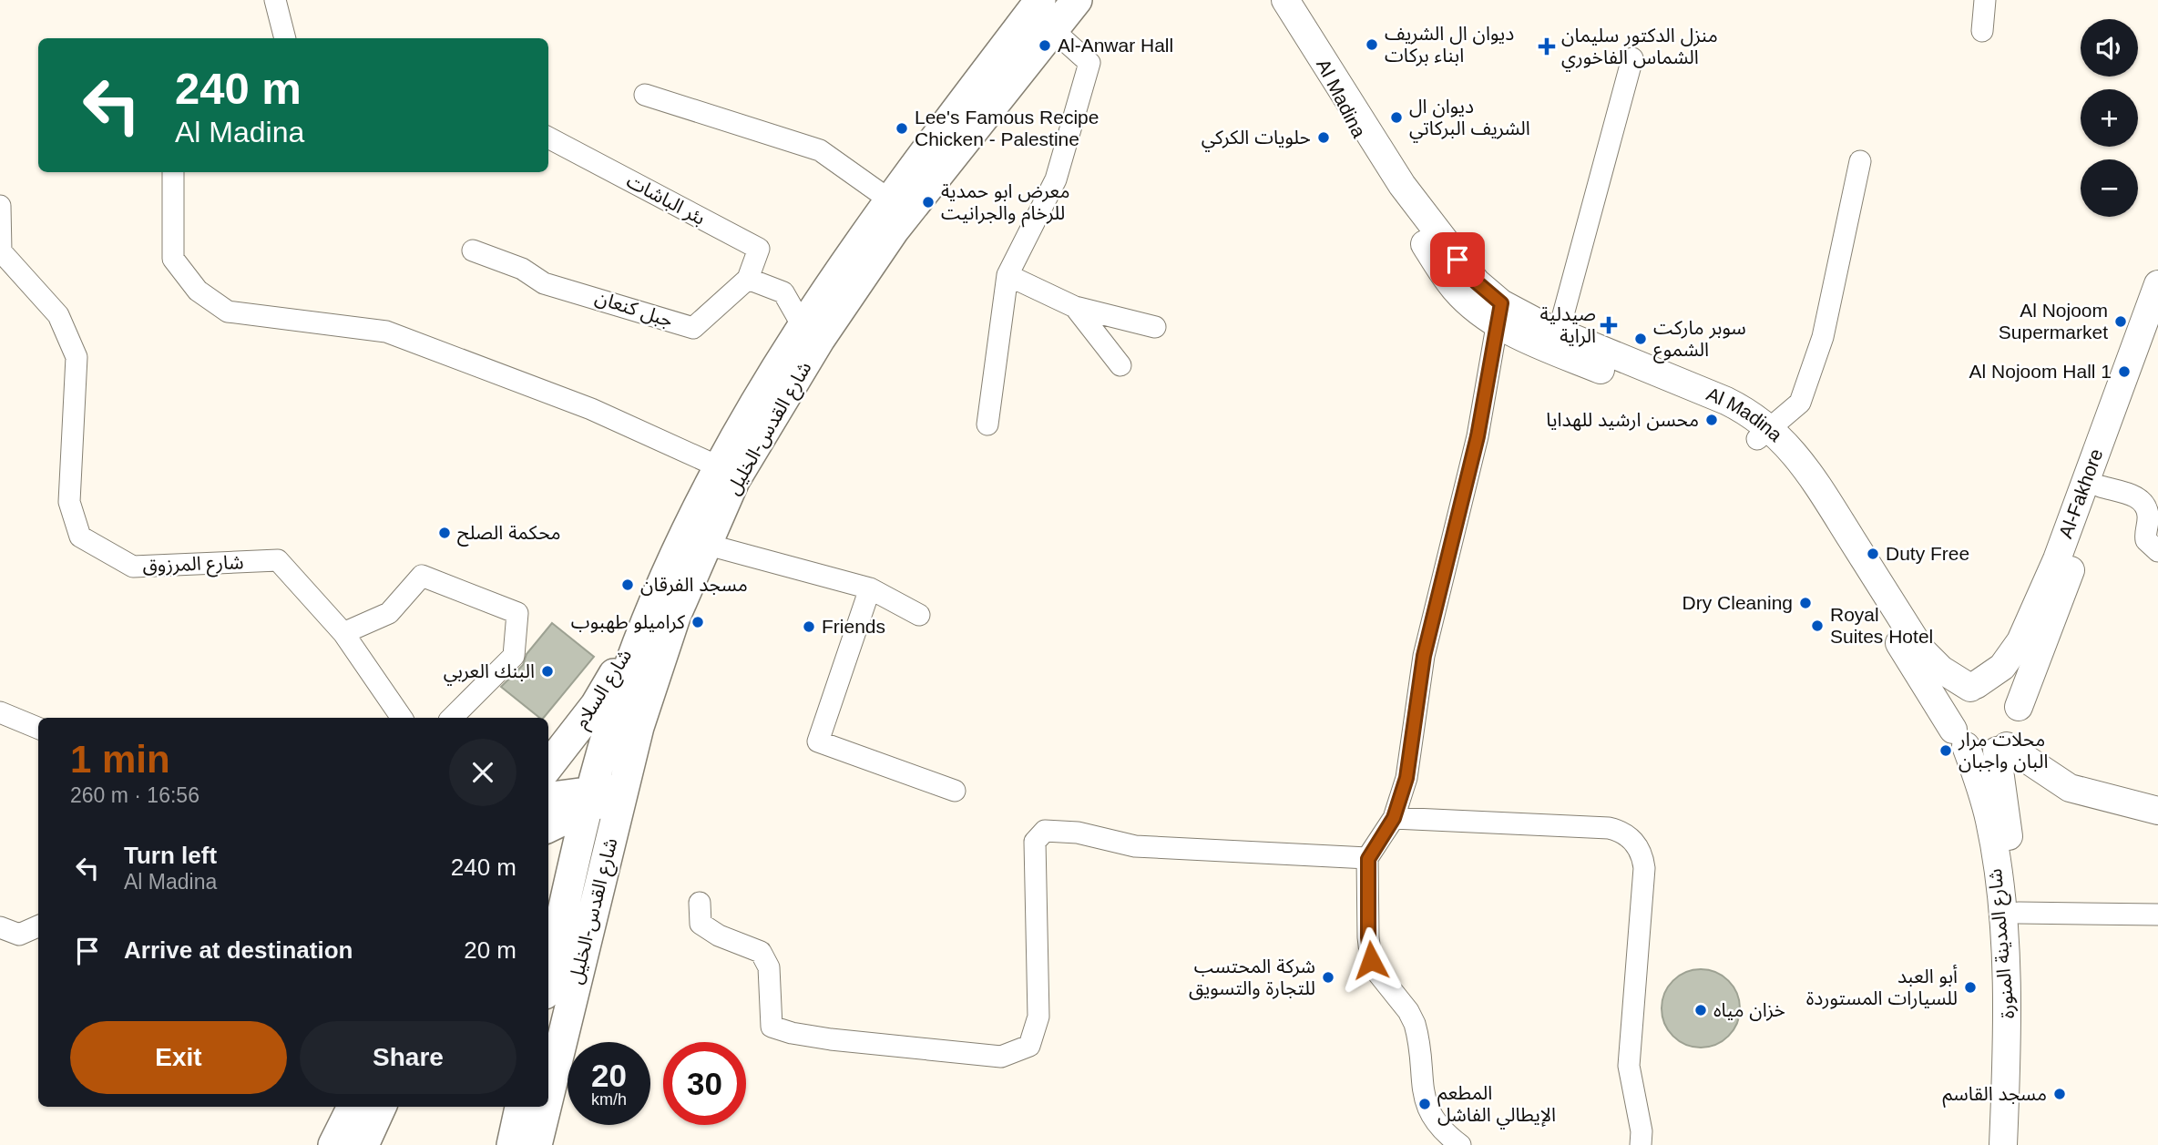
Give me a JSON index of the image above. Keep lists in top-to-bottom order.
{
  "streets": {
    "main road": ["شارع القدس-الخليل", "شارع السلام"],
    "street": [
      "Al Madina",
      "بئر الباشات",
      "جبل كنعان",
      "Al-Fakhore",
      "شارع المرزوق",
      "شارع المدينة المنورة"
    ]
  },
  "crossings": [
    ["Al Madina", "Al-Fakhore"],
    ["Al Madina", "شارع المدينة المنورة"],
    ["بئر الباشات", "جبل كنعان"],
    ["شارع القدس-الخليل", "شارع السلام"],
    ["Al-Fakhore", "شارع المدينة المنورة"]
  ],
  "places": {
    "other": [
      "ديوان ال الشريف ابناء بركات",
      "Al-Anwar Hall",
      "ديوان ال الشريف البركاتي",
      "Lee's Famous Recipe Chicken - Palestine",
      "حلويات الكركي",
      "معرض ابو حمدية للرخام والجرانيت",
      "Al Nojoom Supermarket",
      "سوبر ماركت الشموع",
      "Al Nojoom Hall 1",
      "محسن ارشيد للهدايا",
      "محكمة الصلح",
      "Duty Free",
      "مسجد الفرقان",
      "Dry Cleaning",
      "كراميلو طهبوب",
      "Royal Suites Hotel",
      "Friends",
      "البنك العربي",
      "محلات مرار البان واجبان",
      "شركة المحتسب للتجارة والتسويق",
      "أبو العبد للسيارات المستوردة",
      "خزان مياه",
      "مسجد القاسم",
      "المطعم الإيطالي الفاشل"
    ],
    "health": ["منزل الدكتور سليمان الشماس الفاخوري", "صيدلية الراية"]
  },
  "page": {
    "map_buttons": ["+", "−"],
    "turn": ["240 m", "Al Madina"],
    "heading": ["1 min", "260 m · 16:56"],
    "list": [
      {
        "name": "Turn left",
        "note": "Al Madina",
        "value": "240 m"
      },
      {
        "name": "Arrive at destination",
        "value": "20 m"
      }
    ],
    "buttons": ["Exit", "Share"],
    "speed": "20 km/h",
    "limit": "30"
  }
}
